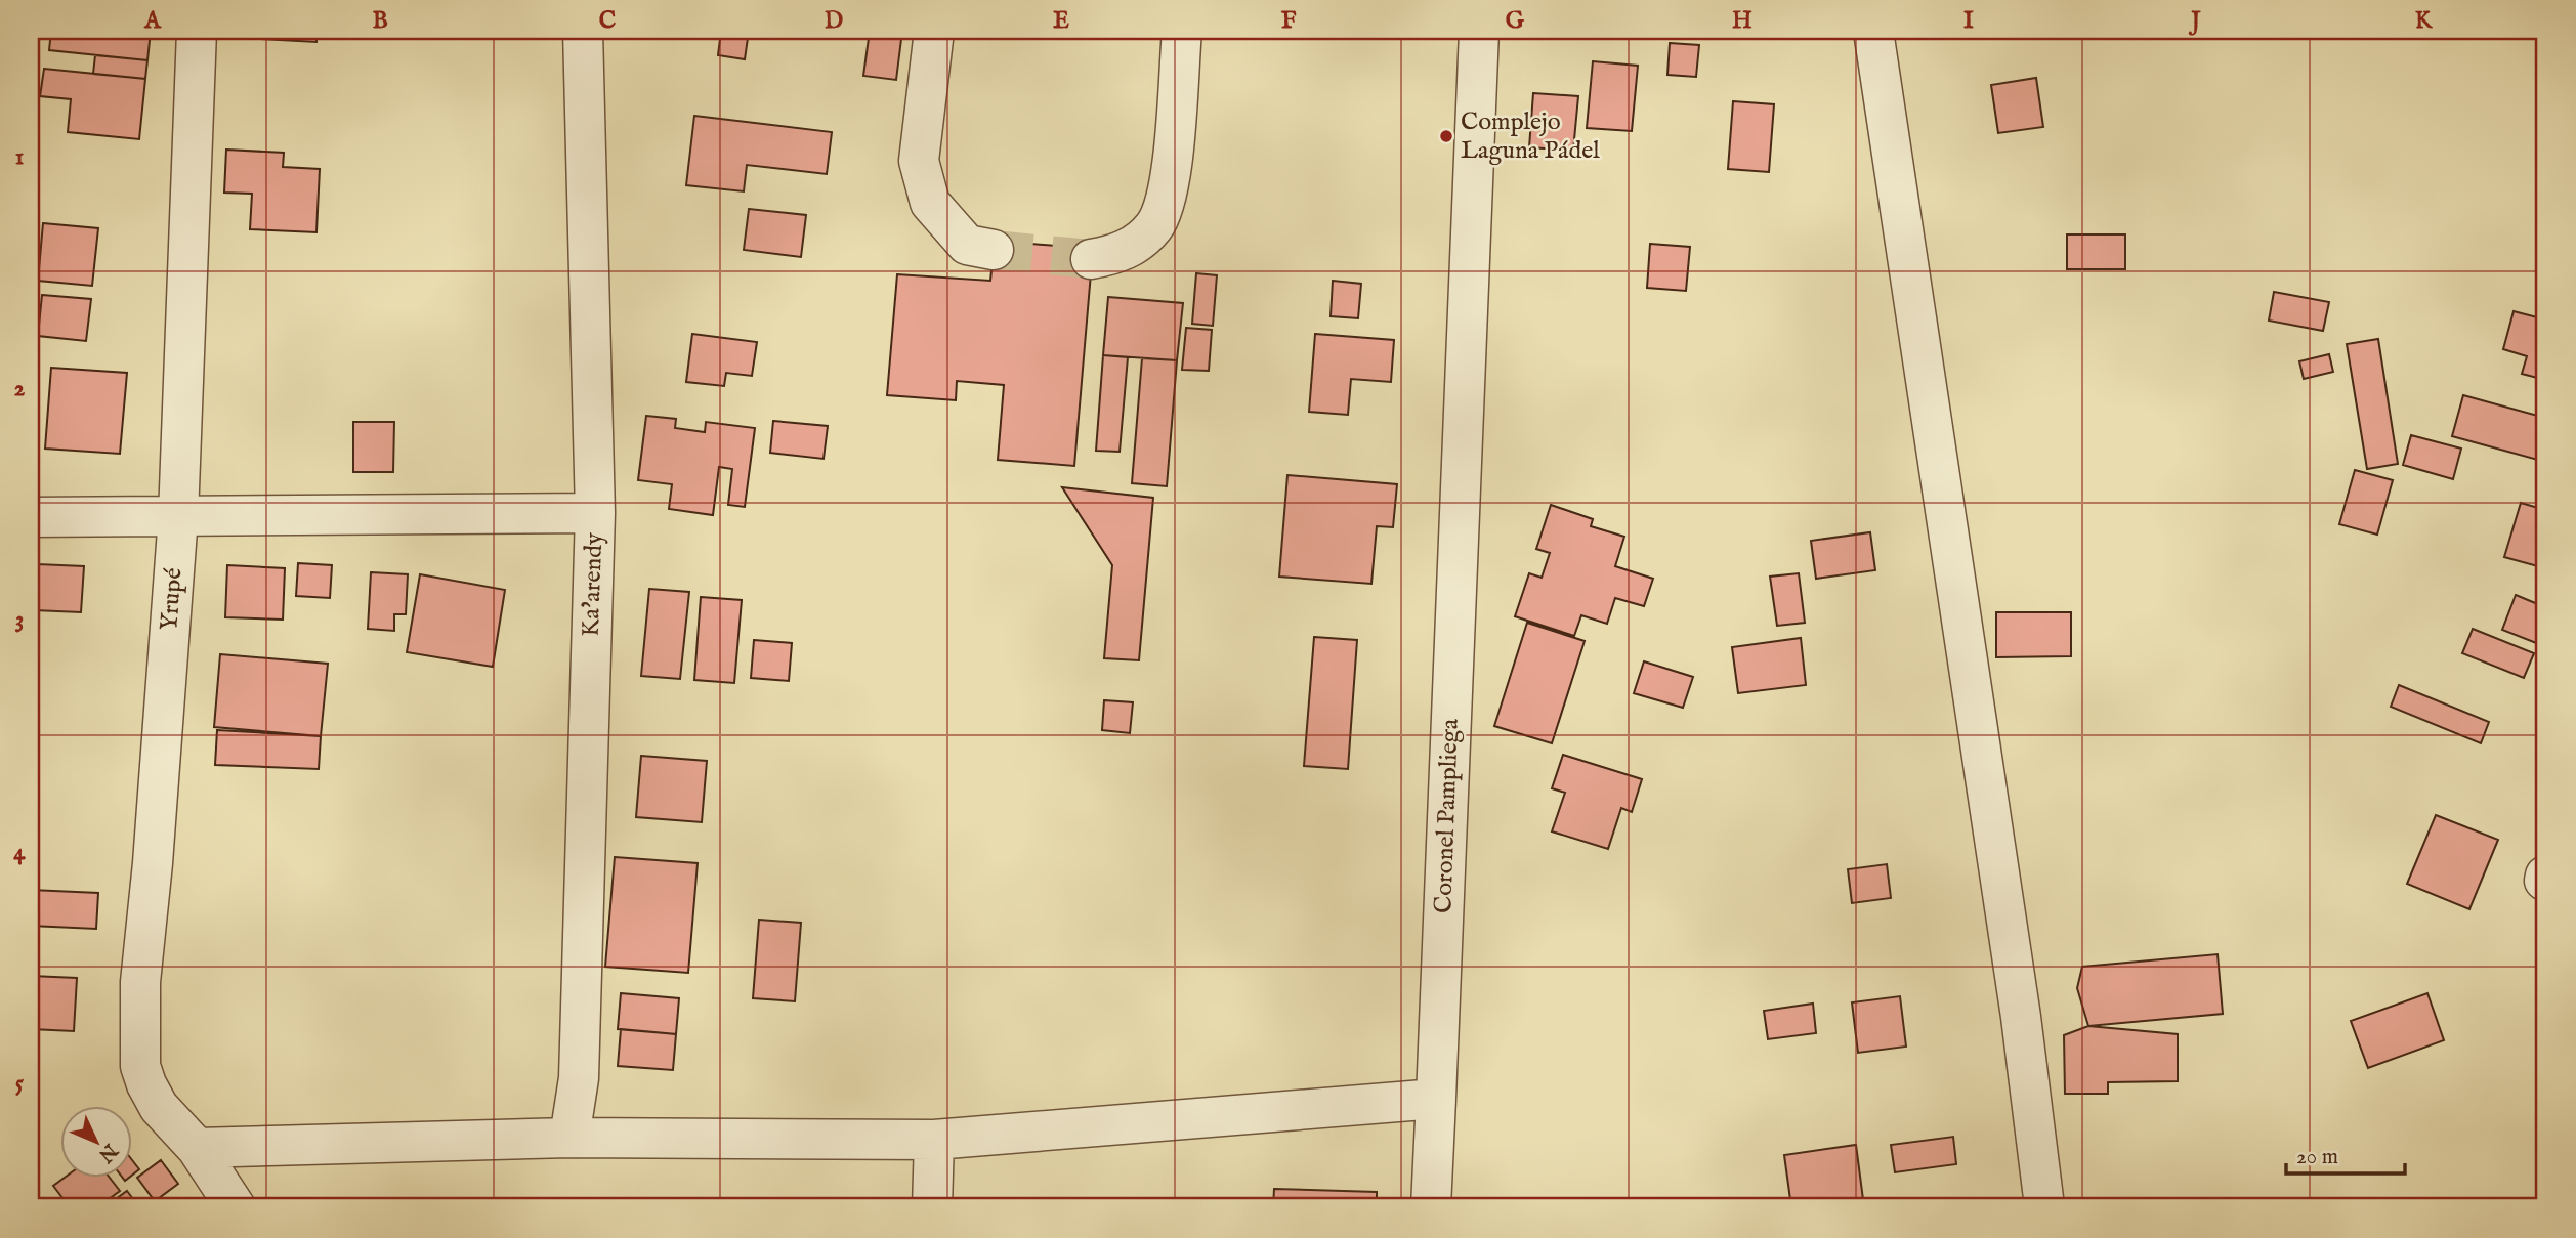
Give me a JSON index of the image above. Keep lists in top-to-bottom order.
{
  "streets": {
    "street": ["Ka'arendy", "Yrupé", "Coronel Pampliega"]
  },
  "places": ["Complejo Laguna Pádel"],
  "scale_bar": "20 m",
  "north": "bottom right",
  "grid": {
    "columns": [
      "A",
      "B",
      "C",
      "D",
      "E",
      "F",
      "G",
      "H",
      "I",
      "J",
      "K"
    ],
    "rows": [
      "1",
      "2",
      "3",
      "4",
      "5"
    ]
  }
}
